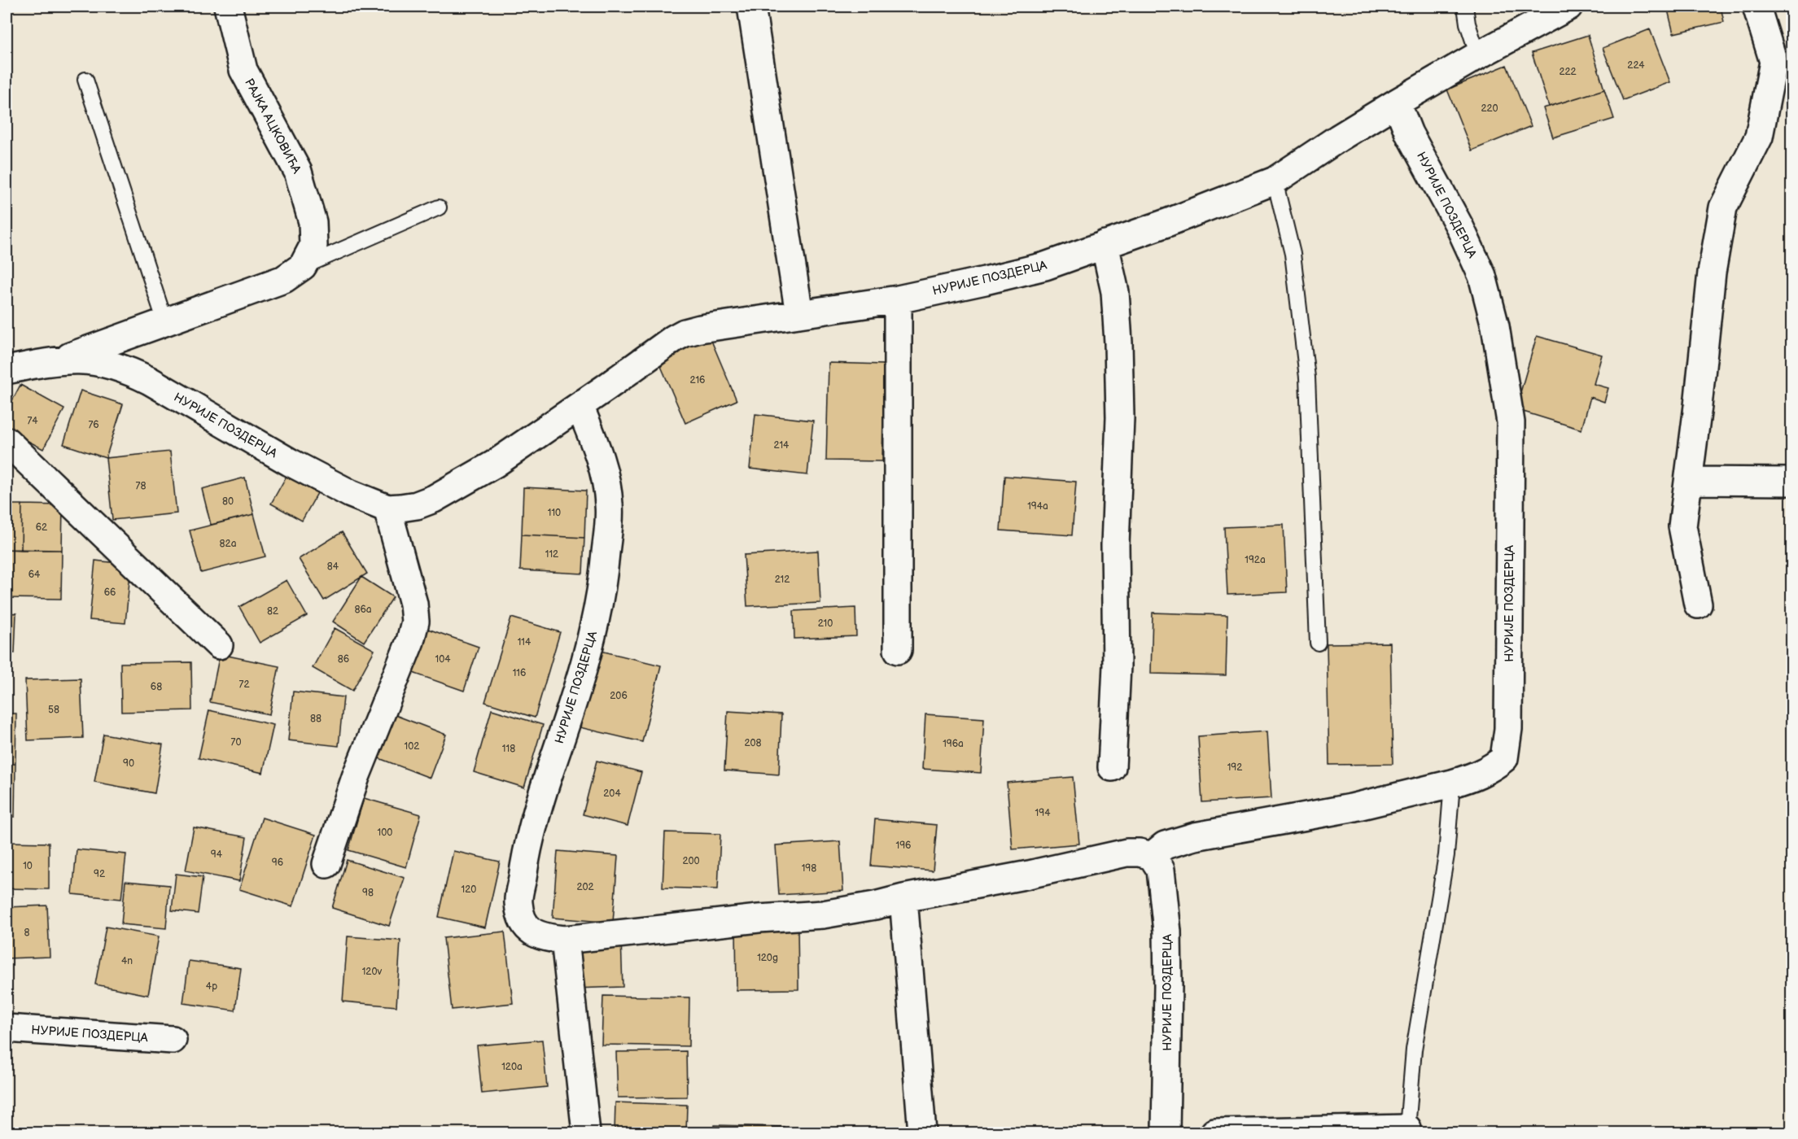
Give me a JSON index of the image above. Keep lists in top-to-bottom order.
{
  "streets": {
    "street": ["РАЈКА АЦКОВИЋА", "НУРИЈЕ ПОЗДЕРЦА"]
  },
  "crossings": [
    ["РАЈКА АЦКОВИЋА", "НУРИЈЕ ПОЗДЕРЦА"]
  ],
  "house_numbers": [
    "224",
    "222",
    "220",
    "216",
    "74",
    "76",
    "214",
    "78",
    "80",
    "194a",
    "110",
    "62",
    "82a",
    "112",
    "192a",
    "84",
    "64",
    "212",
    "66",
    "86a",
    "82",
    "210",
    "114",
    "86",
    "104",
    "116",
    "72",
    "68",
    "206",
    "58",
    "88",
    "70",
    "208",
    "196a",
    "102",
    "118",
    "90",
    "192",
    "204",
    "194",
    "100",
    "196",
    "94",
    "200",
    "96",
    "10",
    "198",
    "92",
    "202",
    "120",
    "98",
    "8",
    "120g",
    "4n",
    "120v",
    "4p",
    "120a"
  ]
}
